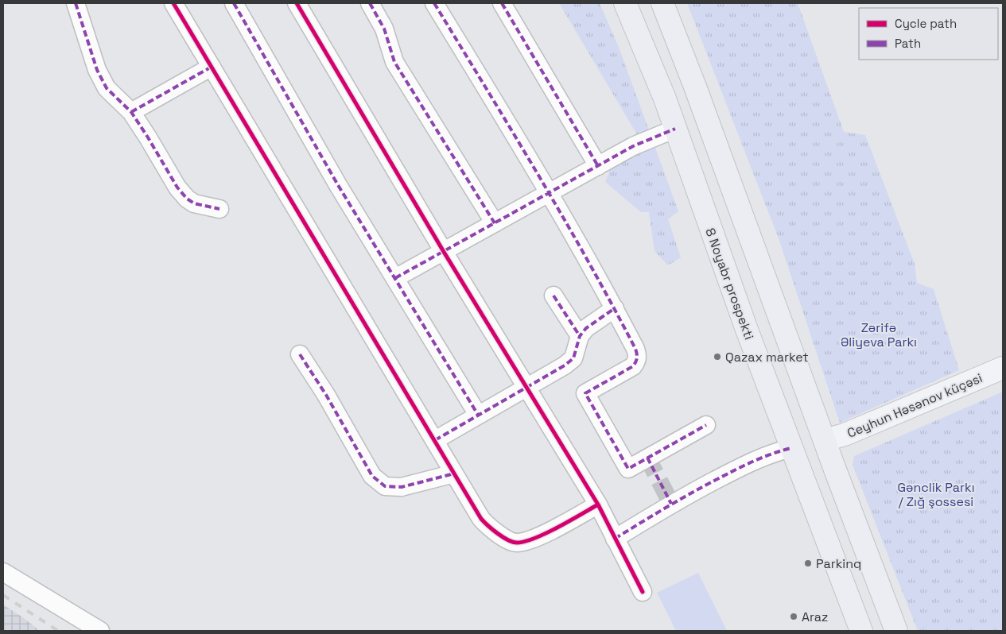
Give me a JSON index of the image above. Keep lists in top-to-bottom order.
{
  "streets": {
    "highway": ["8 Noyabr prospekti"],
    "main road": ["Ceyhun Həsənov küçəsi"]
  },
  "parks": ["Zərifə Əliyeva Parkı", "Gənclik Parkı / Zığ şossesi"],
  "places": ["Qazax market", "Parkinq", "Araz"],
  "legend": ["Cycle path", "Path"]
}
